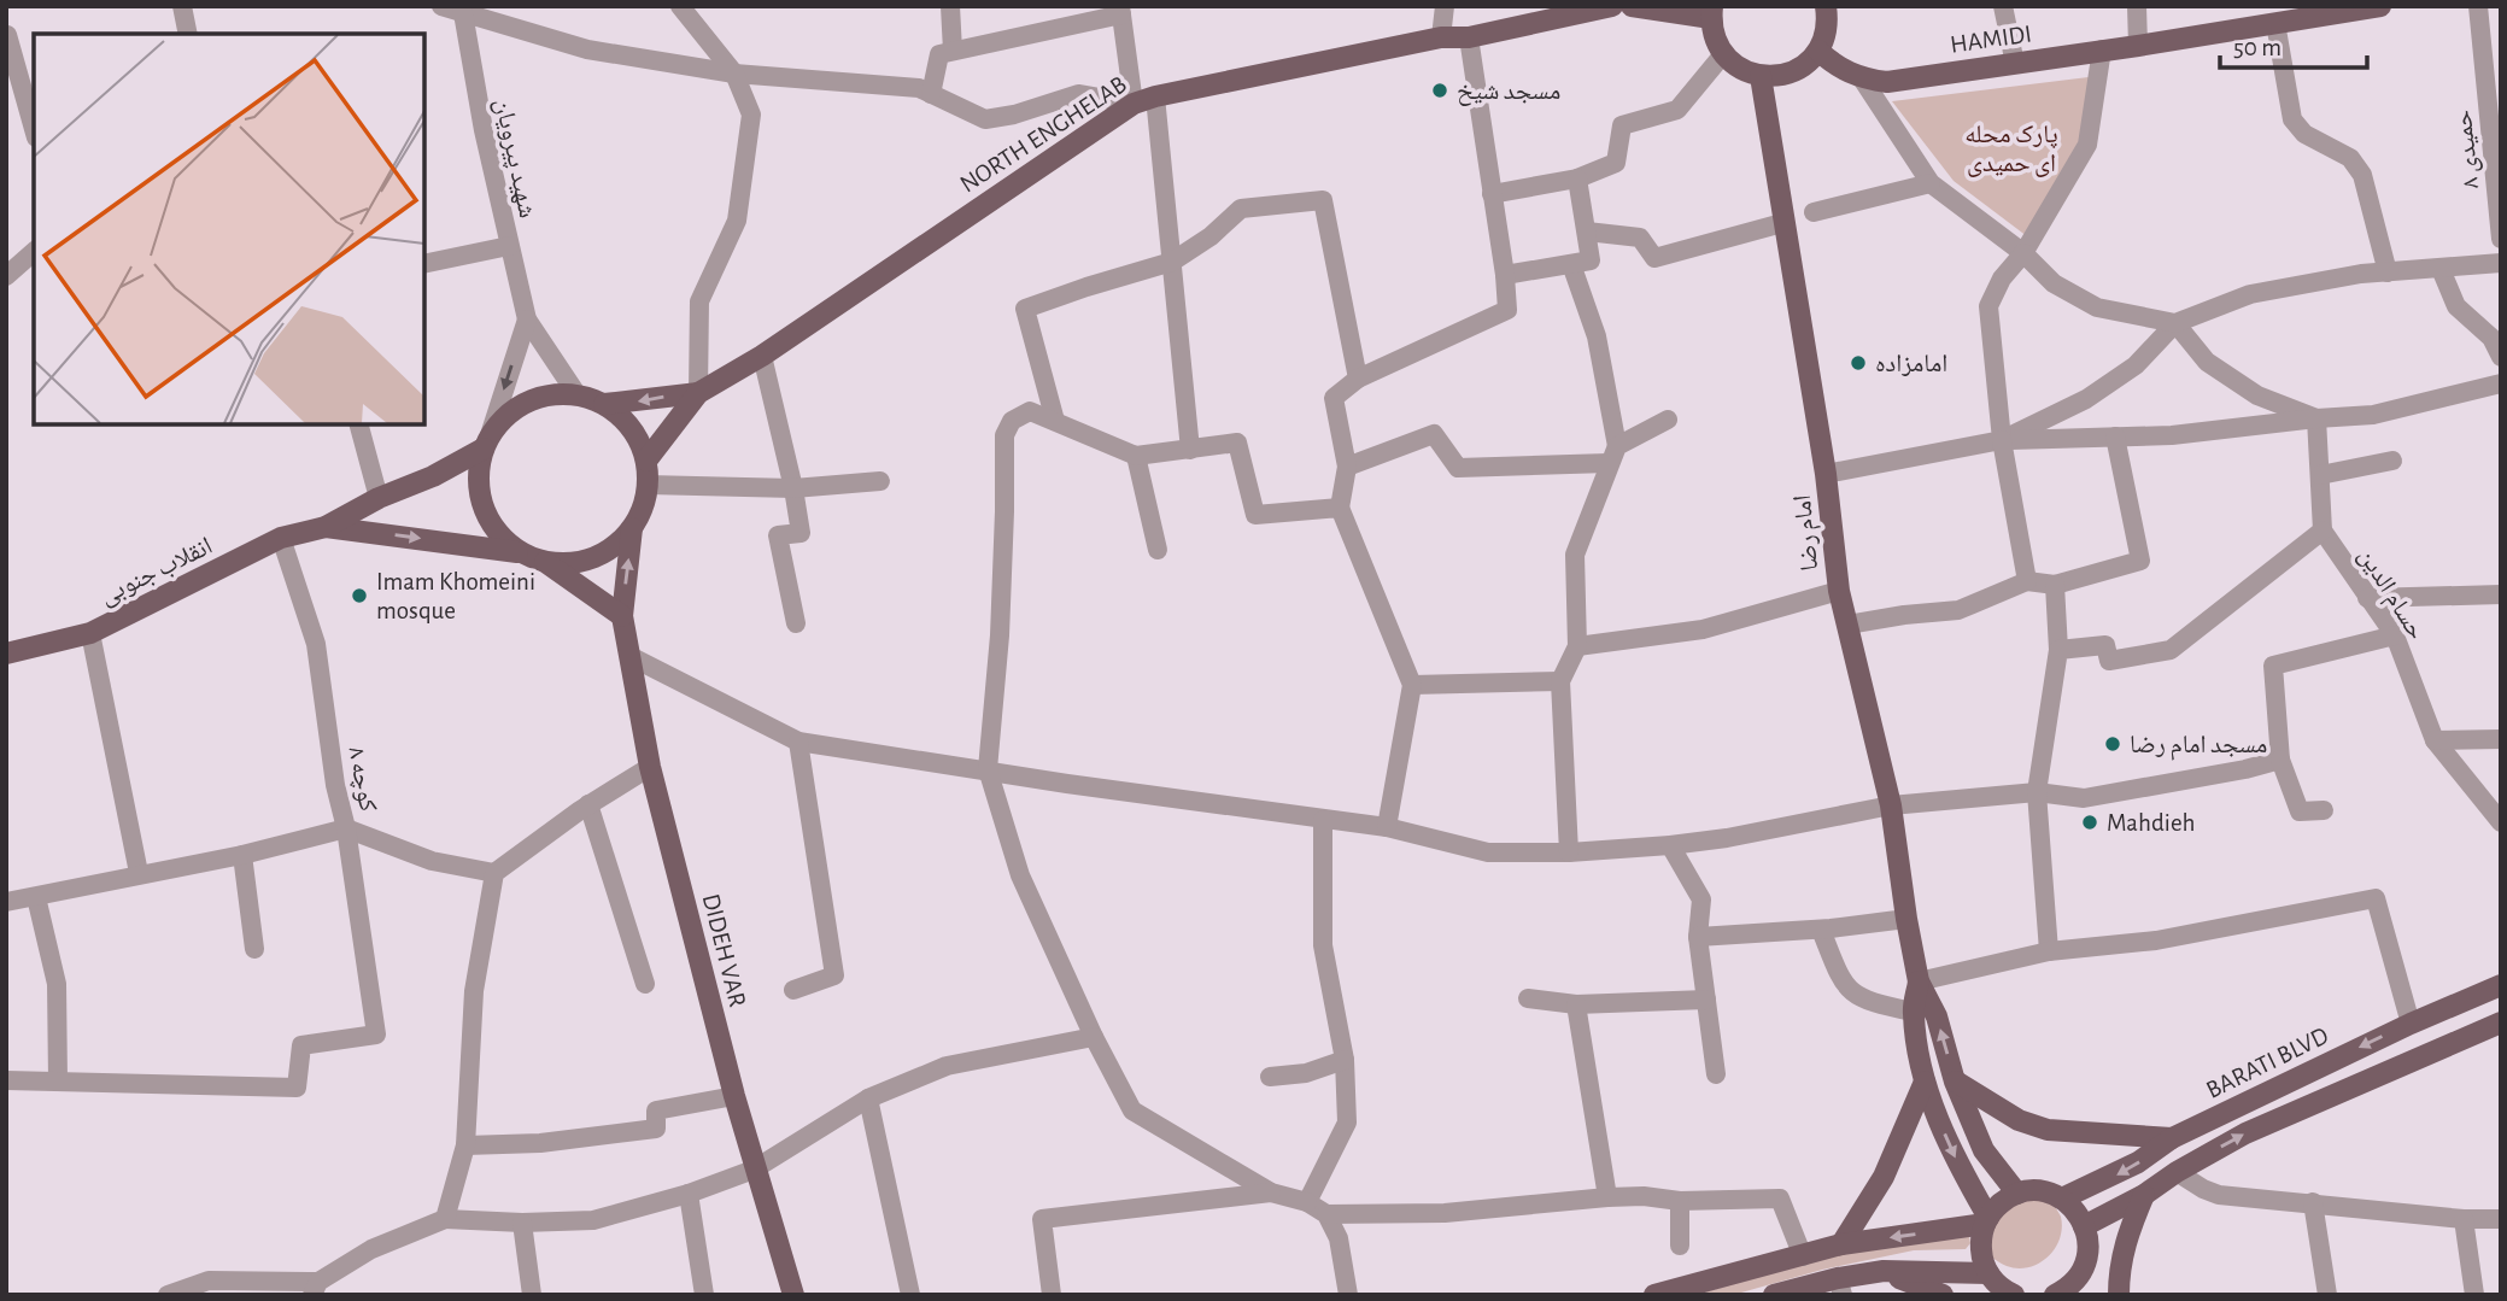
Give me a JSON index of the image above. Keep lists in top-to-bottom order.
{
  "streets": {
    "main road": [
      "HAMIDI",
      "NORTH ENGHELAB",
      "امام رضا",
      "انقلاب جنوبی",
      "DIDEH VAR",
      "BARATI BLVD"
    ],
    "street": [
      "حمیدی ۸",
      "شهید پیرویان",
      "حسام الدین",
      "کوچه ۸"
    ]
  },
  "crossings": [
    ["انقلاب جنوبی", "کوچه ۸"]
  ],
  "parks": ["پارک محله ای حمیدی"],
  "places": [
    "مسجد شیخ",
    "امامزاده",
    "Imam Khomeini mosque",
    "مسجد امام رضا",
    "Mahdieh"
  ],
  "scale_bar": "50 m"
}
